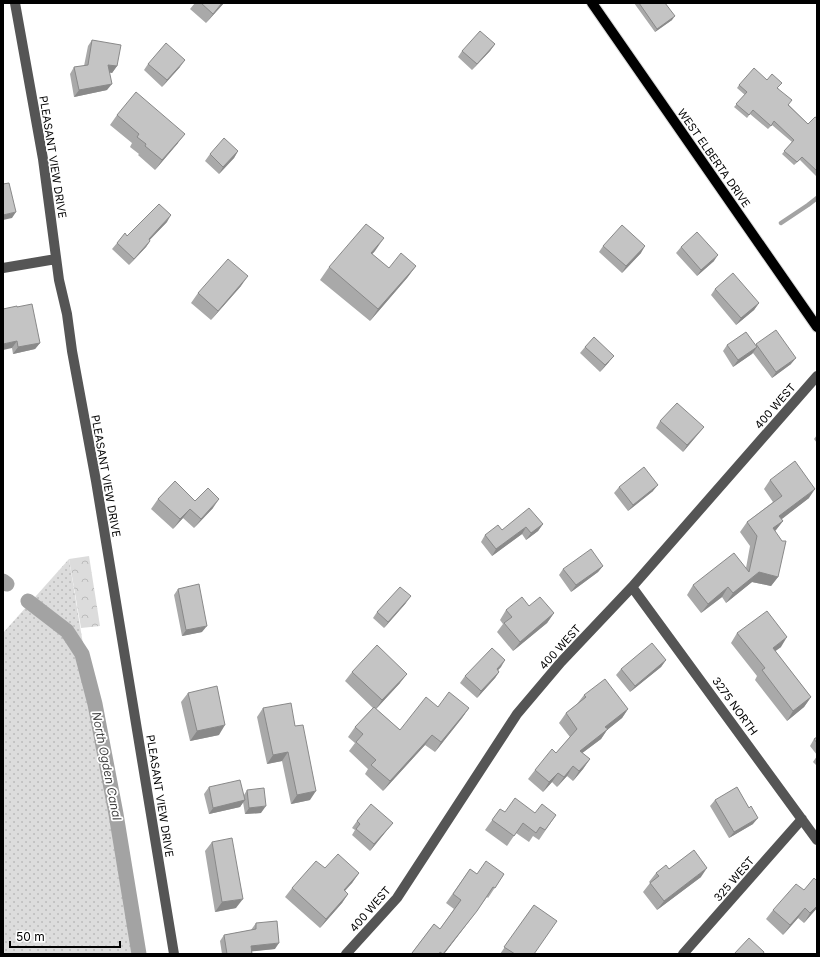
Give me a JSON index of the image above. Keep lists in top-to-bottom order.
{
  "streets": {
    "main road": ["WEST ELBERTA DRIVE"],
    "street": [
      "PLEASANT VIEW DRIVE",
      "400 WEST",
      "3275 NORTH",
      "325 WEST"
    ]
  },
  "crossings": [
    ["400 WEST", "3275 NORTH"],
    ["3275 NORTH", "325 WEST"]
  ],
  "water": ["North Ogden Canal"],
  "scale_bar": "50 m"
}
